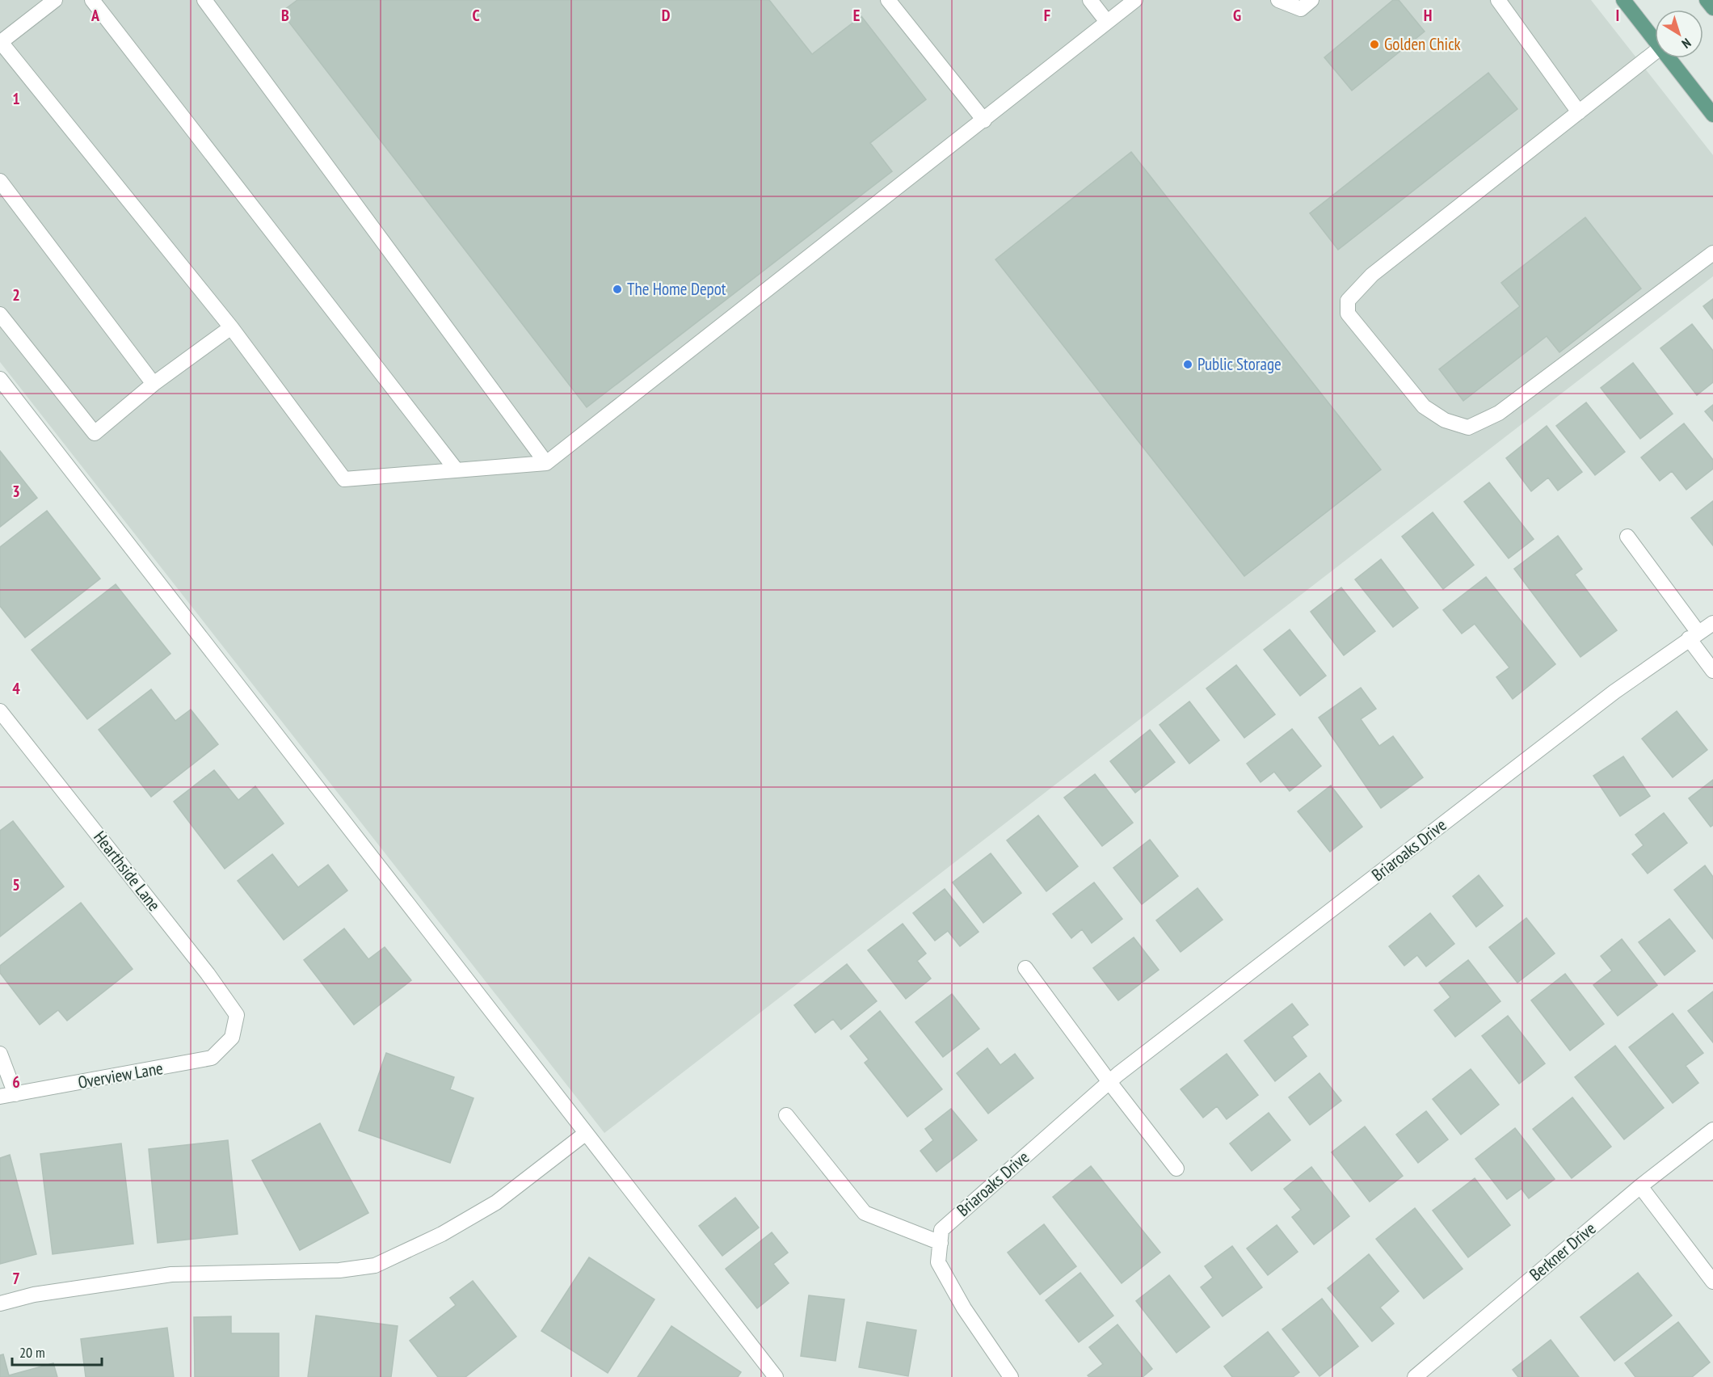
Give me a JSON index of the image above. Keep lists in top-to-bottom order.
{
  "streets": {
    "street": [
      "Briaroaks Drive",
      "Hearthside Lane",
      "Overview Lane",
      "Berkner Drive"
    ]
  },
  "crossings": [
    ["Hearthside Lane", "Overview Lane"]
  ],
  "places": ["Golden Chick", "The Home Depot", "Public Storage"],
  "scale_bar": "20 m",
  "north": "bottom right",
  "grid": {
    "columns": [
      "A",
      "B",
      "C",
      "D",
      "E",
      "F",
      "G",
      "H",
      "I"
    ],
    "rows": [
      "1",
      "2",
      "3",
      "4",
      "5",
      "6",
      "7"
    ]
  }
}
